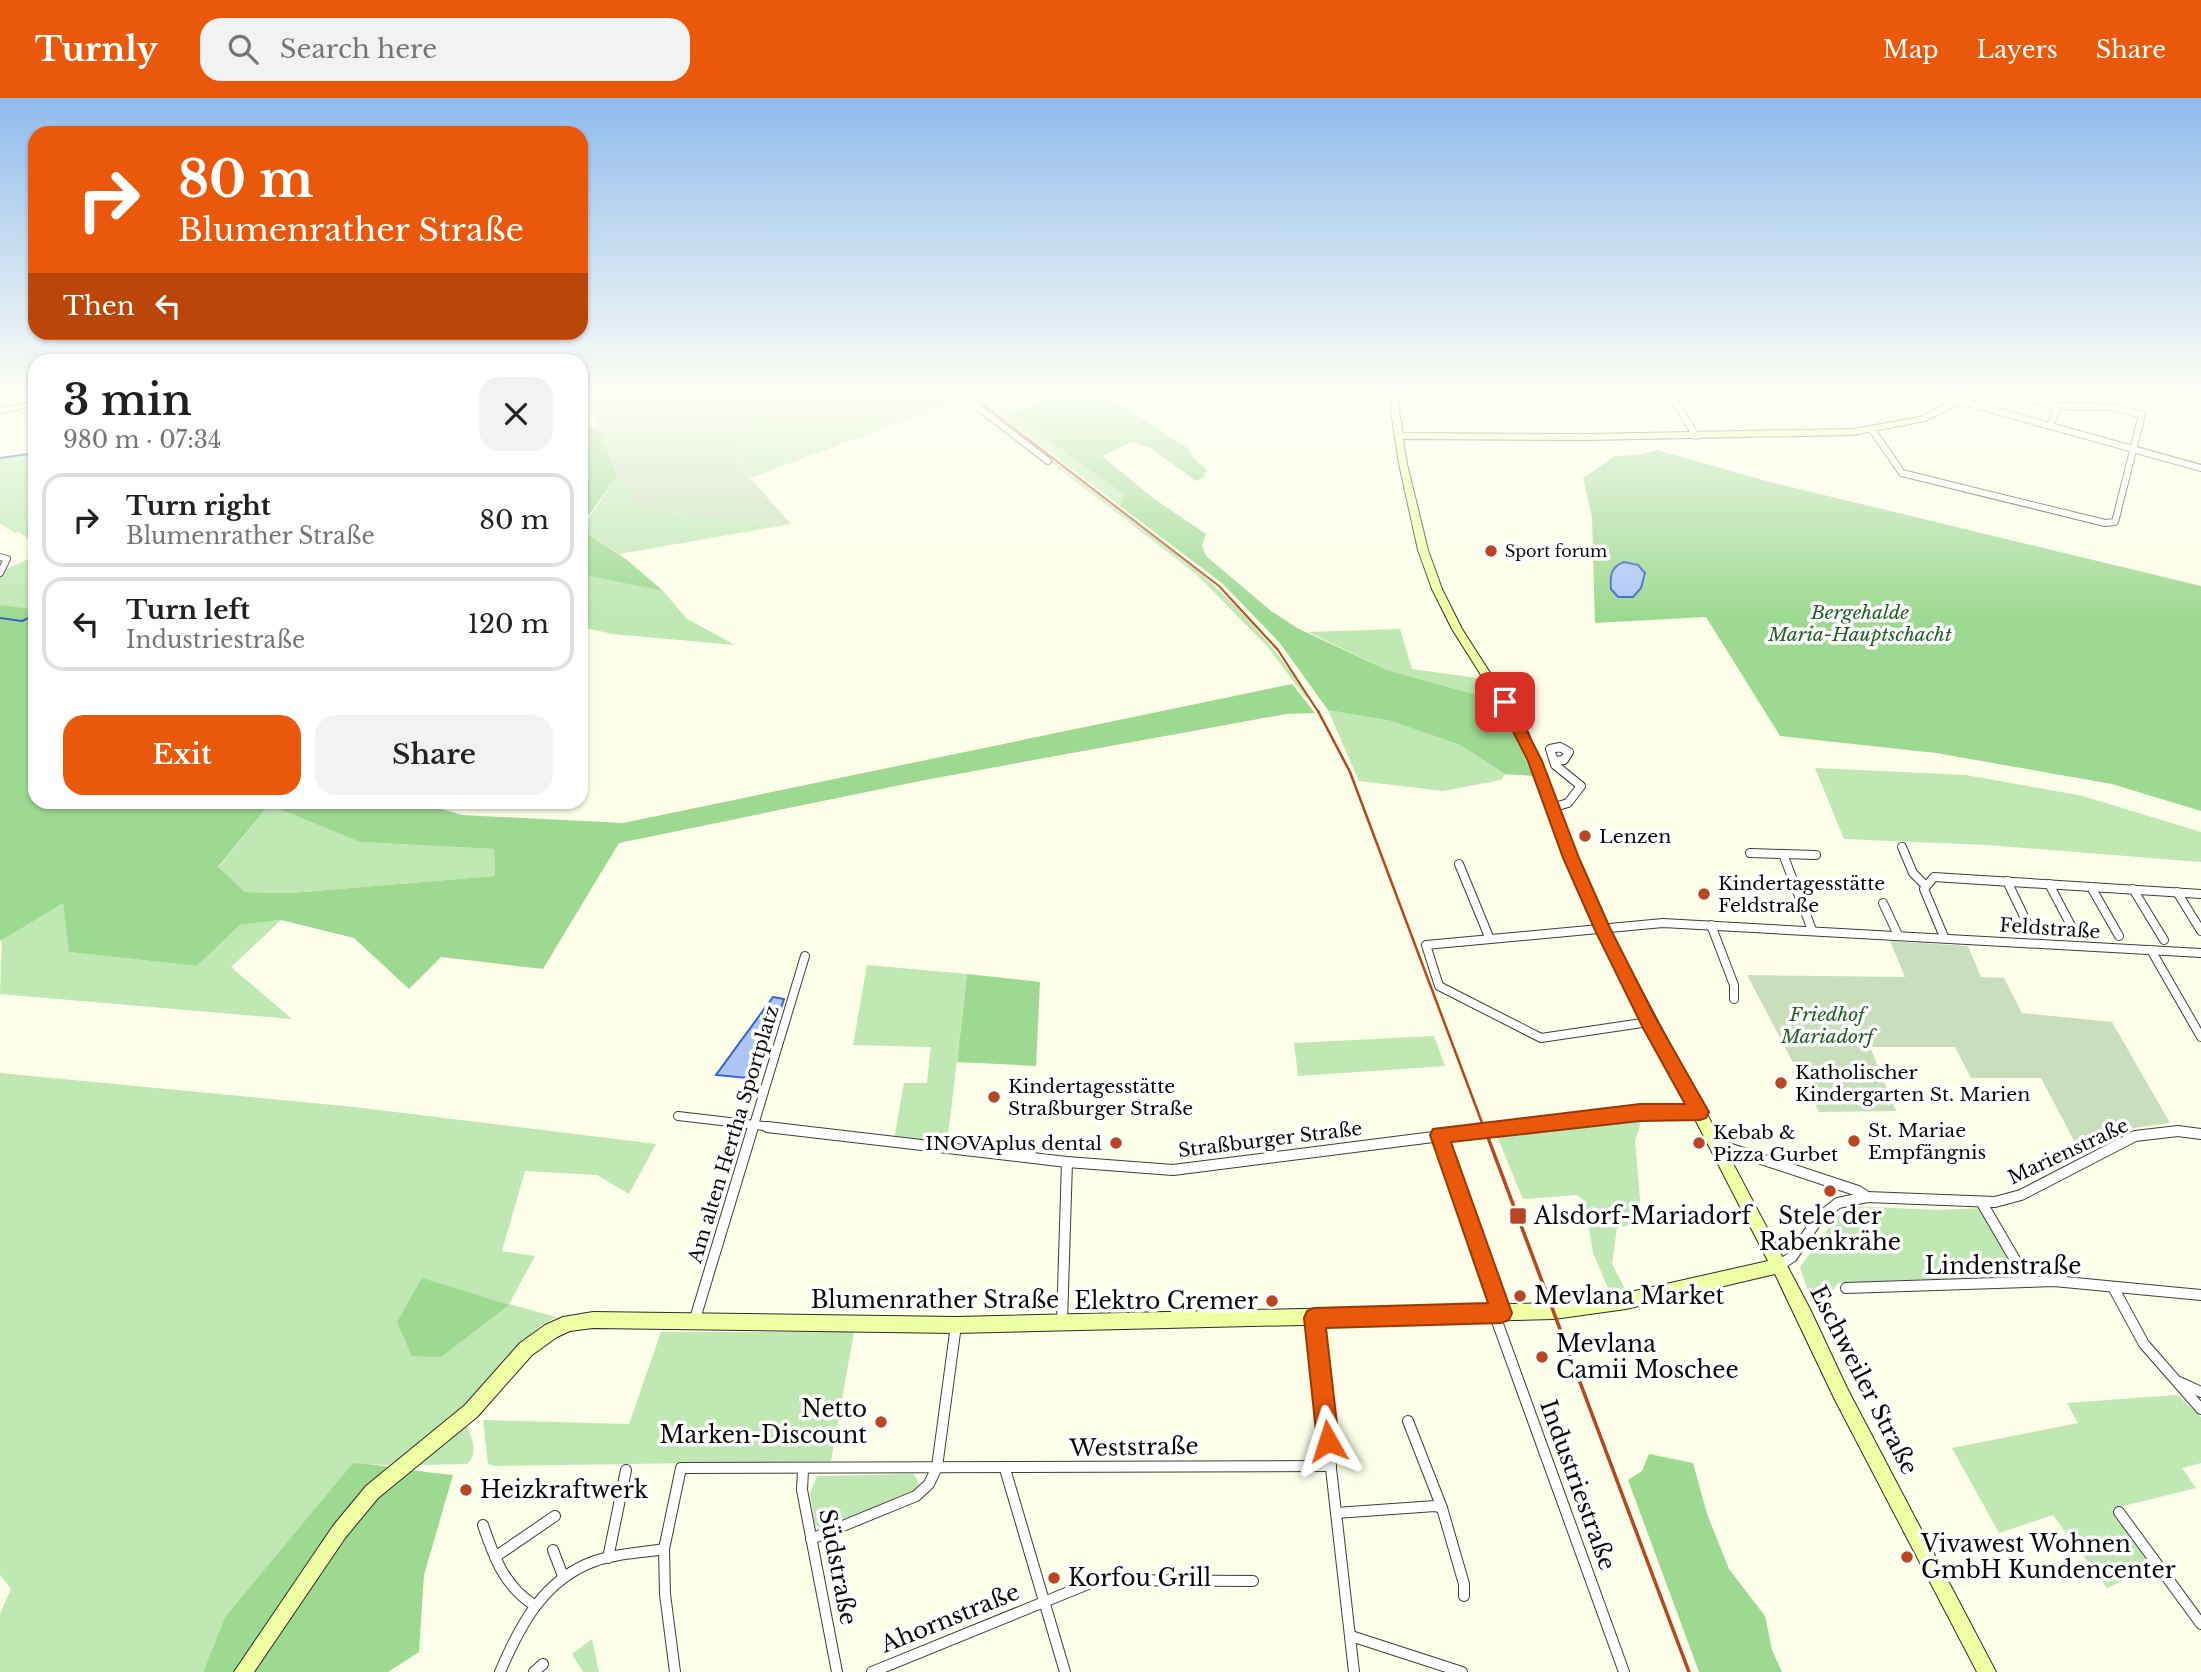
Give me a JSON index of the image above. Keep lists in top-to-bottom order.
{
  "streets": {
    "street": [
      "Feldstraße",
      "Am alten Hertha Sportplatz",
      "Straßburger Straße",
      "Marienstraße",
      "Lindenstraße",
      "Blumenrather Straße",
      "Eschweiler Straße",
      "Weststraße",
      "Industriestraße",
      "Südstraße",
      "Ahornstraße"
    ]
  },
  "crossings": [
    ["Feldstraße", "Eschweiler Straße"],
    ["Am alten Hertha Sportplatz", "Straßburger Straße"],
    ["Am alten Hertha Sportplatz", "Blumenrather Straße"],
    ["Straßburger Straße", "Eschweiler Straße"],
    ["Straßburger Straße", "Industriestraße"],
    ["Marienstraße", "Blumenrather Straße"],
    ["Marienstraße", "Eschweiler Straße"],
    ["Blumenrather Straße", "Eschweiler Straße"],
    ["Blumenrather Straße", "Industriestraße"],
    ["Weststraße", "Südstraße"]
  ],
  "parks": ["Bergehalde Maria-Hauptschacht", "Friedhof Mariadorf"],
  "places": {
    "other": [
      "Sport forum",
      "Lenzen",
      "Kindertagesstätte Feldstraße",
      "Katholischer Kindergarten St. Marien",
      "Kindertagesstätte Straßburger Straße",
      "St. Mariae Empfängnis",
      "INOVAplus dental",
      "Kebab & Pizza Gurbet",
      "Stele der Rabenkrähe",
      "Mevlana Market",
      "Elektro Cremer",
      "Mevlana Camii Moschee",
      "Netto Marken-Discount",
      "Heizkraftwerk",
      "Vivawest Wohnen GmbH Kundencenter",
      "Korfou Grill"
    ],
    "transit": ["Alsdorf-Mariadorf"]
  },
  "page": {
    "header": "Turnly",
    "search": "Search here",
    "nav": ["Map", "Layers", "Share"],
    "turn": ["80 m", "Blumenrather Straße"],
    "then": "Then",
    "heading": ["3 min", "980 m · 07:34"],
    "list": [
      {
        "name": "Turn right",
        "note": "Blumenrather Straße",
        "value": "80 m"
      },
      {
        "name": "Turn left",
        "note": "Industriestraße",
        "value": "120 m"
      }
    ],
    "buttons": ["Exit", "Share"]
  }
}
